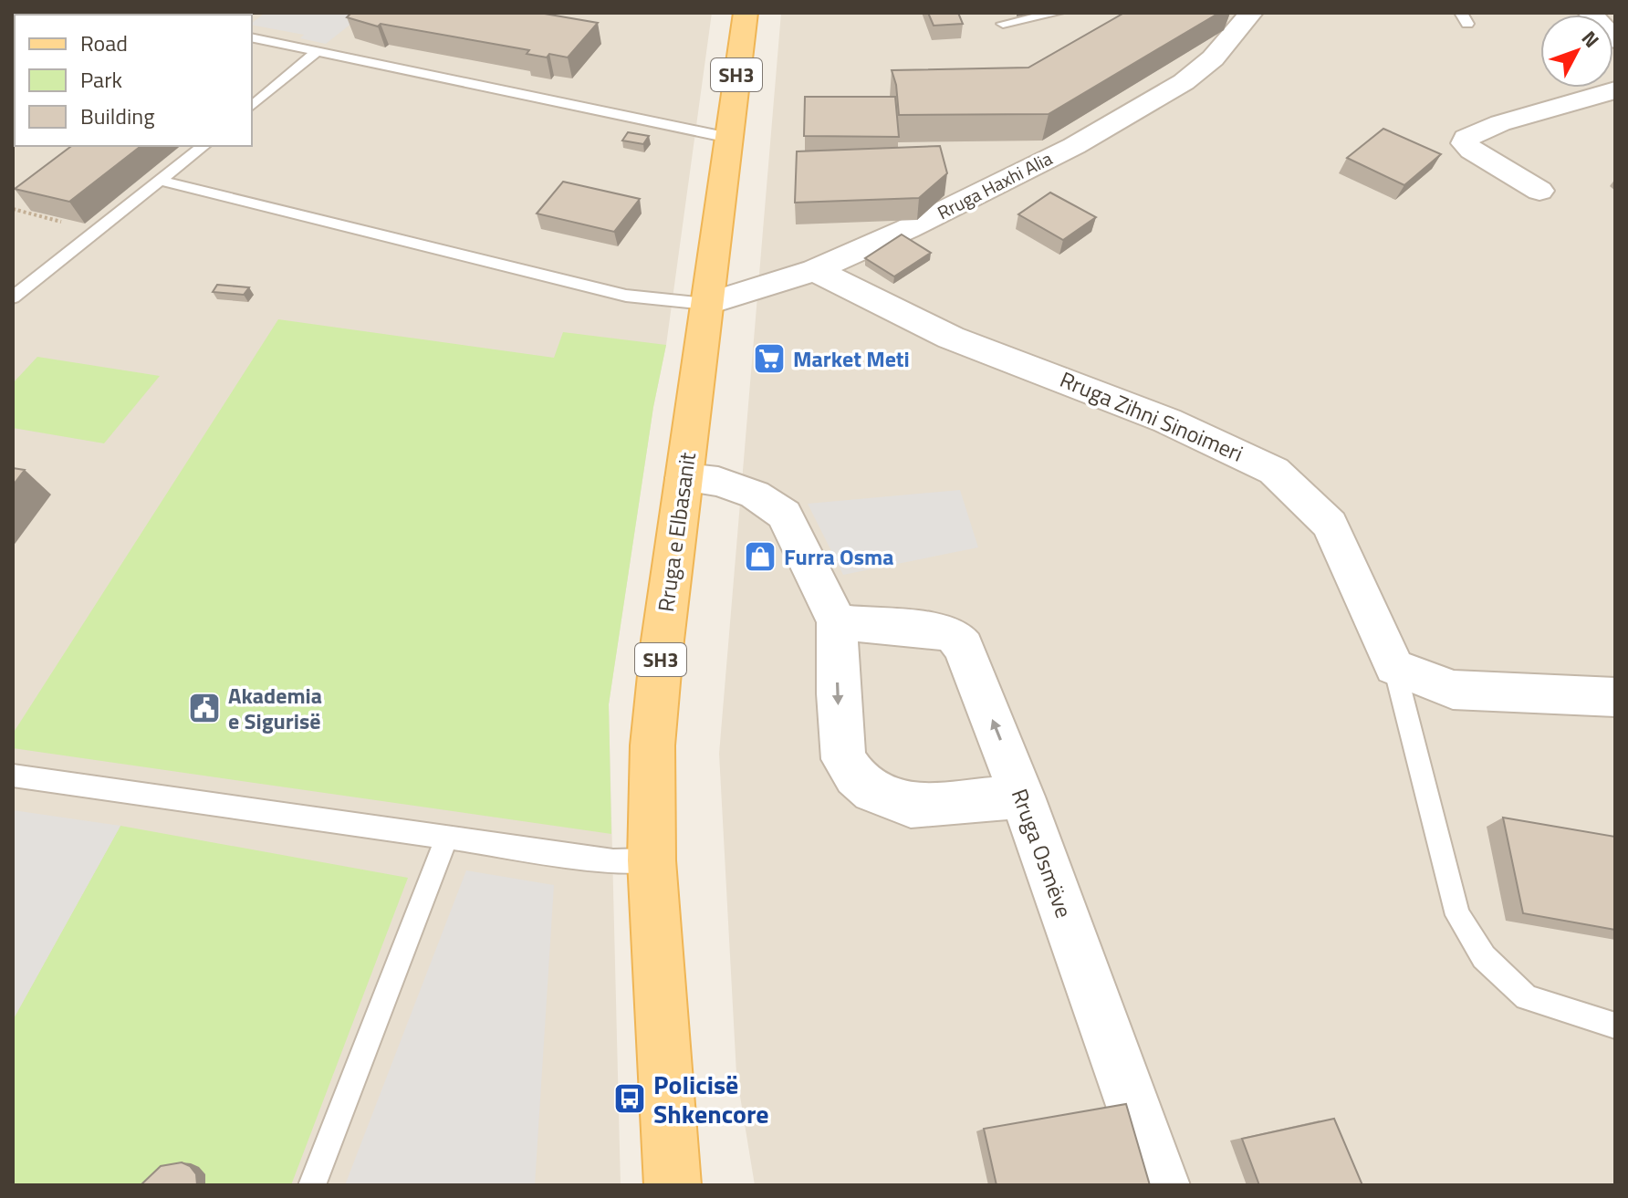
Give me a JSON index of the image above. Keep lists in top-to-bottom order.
{
  "streets": {
    "main road": ["SH3", "Rruga e Elbasanit"],
    "street": ["Rruga Haxhi Alia", "Rruga Zihni Sinoimeri", "Rruga Osmëve"]
  },
  "crossings": [
    ["Rruga Haxhi Alia", "Rruga Zihni Sinoimeri"],
    ["Rruga Haxhi Alia", "Rruga e Elbasanit"]
  ],
  "one_way": ["Rruga Osmëve"],
  "places": {
    "supermarket": ["Market Meti"],
    "shop": ["Furra Osma"],
    "public building": ["Akademia e Sigurisë"],
    "bus stop": ["Policisë Shkencore"]
  },
  "legend": ["Road", "Park", "Building"],
  "north": "top right"
}
